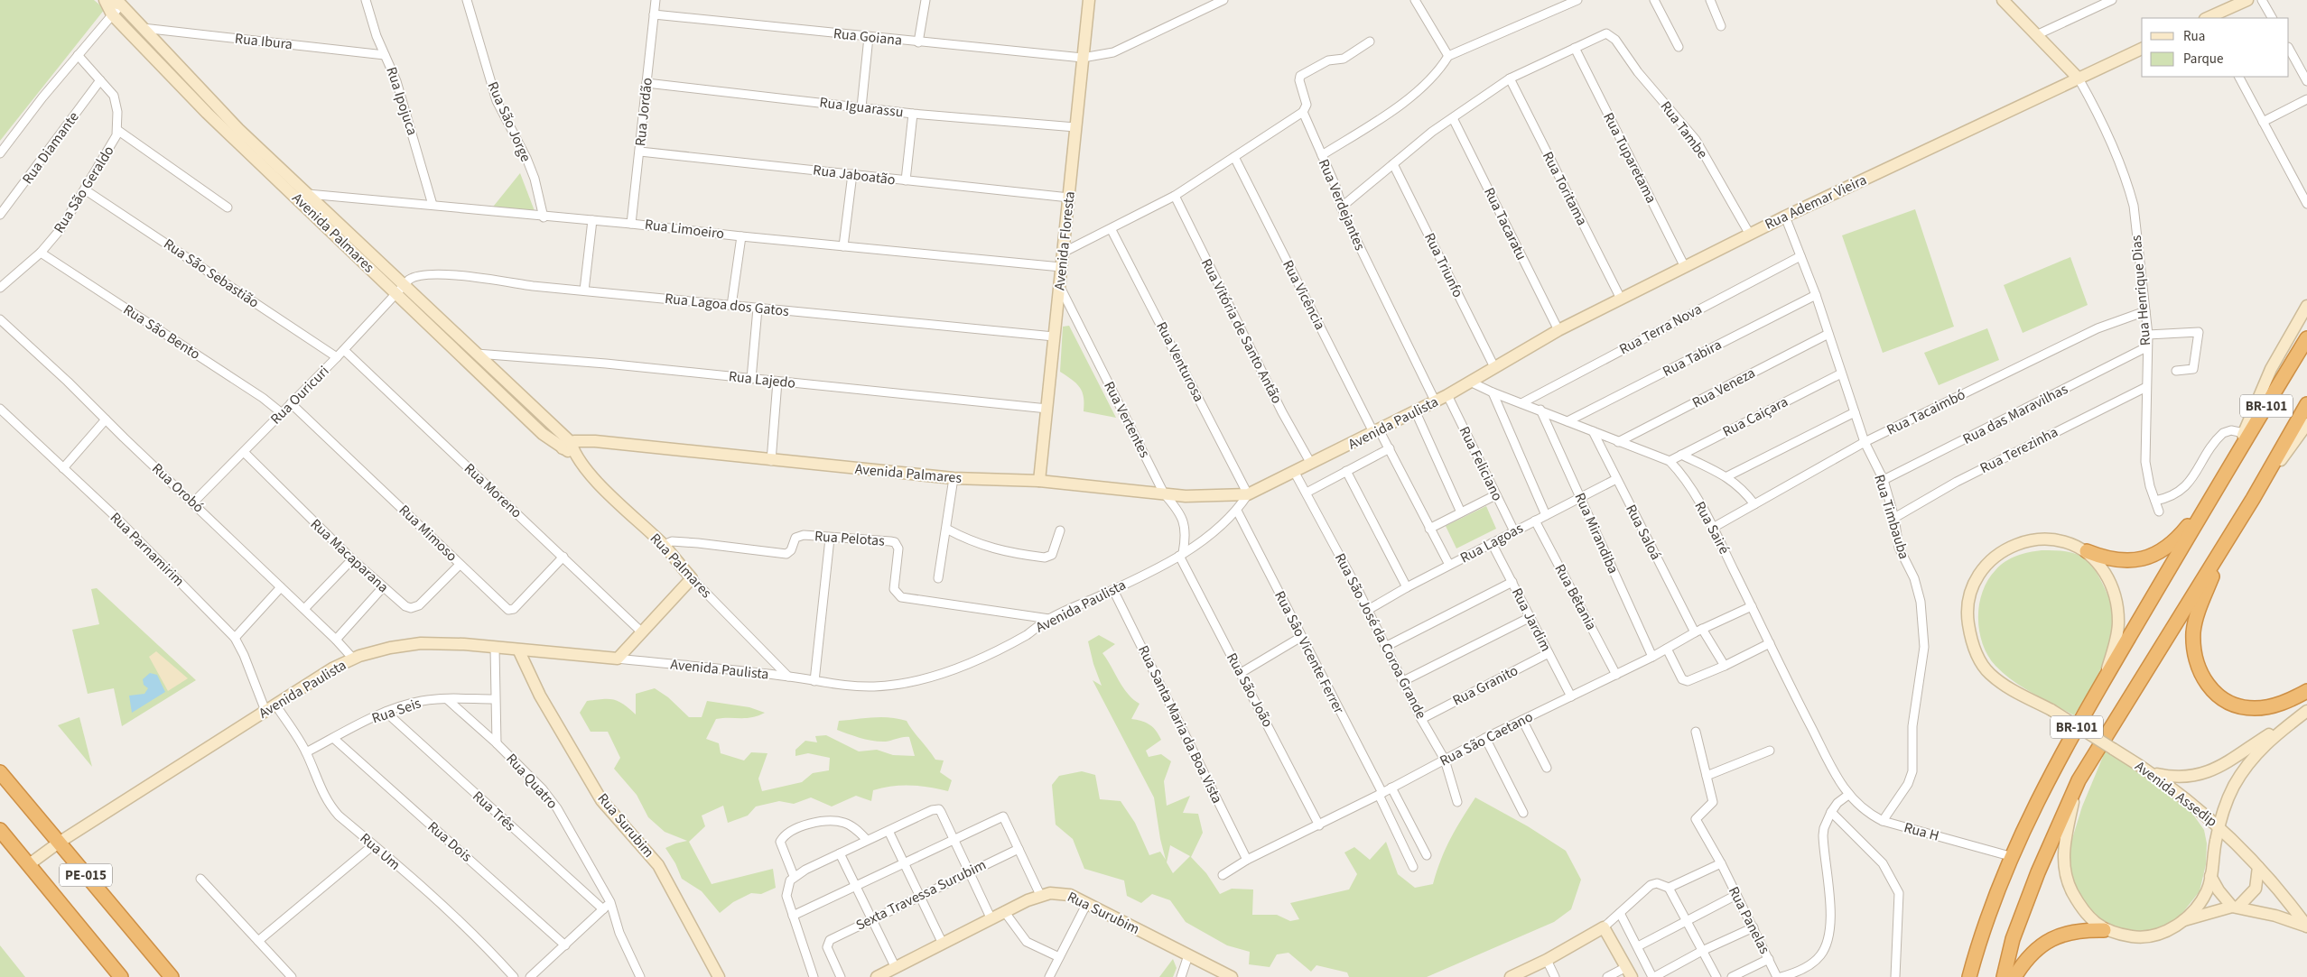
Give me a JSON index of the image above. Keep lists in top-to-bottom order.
{
  "streets": {
    "highway": ["BR-101", "PE-015"],
    "main road": [
      "Rua Ademar Vieira",
      "Avenida Palmares",
      "Avenida Floresta",
      "Avenida Paulista",
      "Rua Palmares",
      "Avenida Assedip",
      "Rua Surubim"
    ],
    "street": [
      "Rua Goiana",
      "Rua Ibura",
      "Rua Ipojuca",
      "Rua Iguarassu",
      "Rua Jordão",
      "Rua São Jorge",
      "Rua Tambe",
      "Rua Diamante",
      "Rua Tuparetama",
      "Rua Jaboatão",
      "Rua Toritama",
      "Rua São Geraldo",
      "Rua Verdejantes",
      "Rua Tacaratu",
      "Rua Limoeiro",
      "Rua Triunfo",
      "Rua São Sebastião",
      "Rua Henrique Dias",
      "Rua Vicência",
      "Rua Lagoa dos Gatos",
      "Rua Terra Nova",
      "Rua Vitória de Santo Antão",
      "Rua São Bento",
      "Rua Tabira",
      "Rua Venturosa",
      "Rua Lajedo",
      "Rua Veneza",
      "Rua Ouricuri",
      "Rua Tacaimbó",
      "Rua das Maravilhas",
      "Rua Caiçara",
      "Rua Vertentes",
      "Rua Terezinha",
      "Rua Feliciano",
      "Rua Orobó",
      "Rua Moreno",
      "Rua Timbauba",
      "Rua Sairé",
      "Rua Saloá",
      "Rua Mimoso",
      "Rua Mirandiba",
      "Rua Pelotas",
      "Rua Lagoas",
      "Rua Parnamirim",
      "Rua Macaparana",
      "Rua Bêtania",
      "Rua Jardim",
      "Rua São José da Coroa Grande",
      "Rua Sâo Vicente Ferrer",
      "Rua Granito",
      "Rua São João",
      "Rua Seis",
      "Rua Santa Maria da Boa Vista",
      "Rua São Caetano",
      "Rua Quatro",
      "Rua Três",
      "Rua H",
      "Rua Dois",
      "Rua Um",
      "Sexta Travessa Surubim",
      "Rua Panelas"
    ]
  },
  "crossings": [
    ["Rua Goiana", "Rua Jordão"],
    ["Rua Goiana", "Avenida Floresta"],
    ["Rua Ibura", "Rua Ipojuca"],
    ["Rua Ibura", "Avenida Palmares"],
    ["Rua Ipojuca", "Rua Limoeiro"],
    ["Rua Iguarassu", "Rua Jordão"],
    ["Rua Iguarassu", "Avenida Floresta"],
    ["Rua Jordão", "Rua Jaboatão"],
    ["Rua Jordão", "Rua Limoeiro"],
    ["Rua São Jorge", "Rua Limoeiro"],
    ["Rua Tambe", "Rua Tuparetama"],
    ["Rua Tambe", "Rua Ademar Vieira"],
    ["Rua Diamante", "Rua São Geraldo"],
    ["Rua Tuparetama", "Rua Ademar Vieira"],
    ["Rua Jaboatão", "Avenida Floresta"],
    ["Rua Toritama", "Rua Ademar Vieira"],
    ["Rua São Geraldo", "Rua São Sebastião"],
    ["Rua São Geraldo", "Rua São Bento"],
    ["Rua Ademar Vieira", "Rua Tacaratu"],
    ["Rua Ademar Vieira", "Rua Triunfo"],
    ["Rua Ademar Vieira", "Rua Henrique Dias"],
    ["Rua Ademar Vieira", "Avenida Paulista"],
    ["Rua Ademar Vieira", "Rua Timbauba"],
    ["Rua Verdejantes", "Avenida Paulista"],
    ["Rua Limoeiro", "Avenida Palmares"],
    ["Rua Limoeiro", "Avenida Floresta"],
    ["Avenida Palmares", "Avenida Floresta"],
    ["Avenida Palmares", "Rua Lagoa dos Gatos"],
    ["Avenida Palmares", "Rua Venturosa"],
    ["Avenida Palmares", "Rua Lajedo"],
    ["Avenida Palmares", "Rua Ouricuri"],
    ["Avenida Palmares", "Rua Vertentes"],
    ["Avenida Palmares", "Avenida Paulista"],
    ["Avenida Palmares", "Rua Palmares"],
    ["Avenida Floresta", "Rua Lagoa dos Gatos"],
    ["Avenida Floresta", "Rua Lajedo"],
    ["Avenida Floresta", "Rua Vertentes"],
    ["Rua Triunfo", "Avenida Paulista"],
    ["Rua São Sebastião", "Rua Ouricuri"],
    ["Rua Henrique Dias", "Rua Tacaimbó"],
    ["Rua Henrique Dias", "Rua das Maravilhas"],
    ["Rua Henrique Dias", "Rua Terezinha"],
    ["Rua Vicência", "Avenida Paulista"],
    ["Rua Vicência", "Rua Lagoas"],
    ["Rua Lagoa dos Gatos", "Rua Ouricuri"],
    ["Rua Terra Nova", "Rua Timbauba"],
    ["Rua Vitória de Santo Antão", "Avenida Paulista"],
    ["Rua São Bento", "Rua Ouricuri"],
    ["Rua Tabira", "Rua Timbauba"],
    ["Rua Venturosa", "Avenida Paulista"],
    ["Rua Veneza", "Rua Timbauba"],
    ["Rua Ouricuri", "Rua Orobó"],
    ["Rua Ouricuri", "Rua Moreno"],
    ["Rua Ouricuri", "Rua Mimoso"],
    ["Rua Ouricuri", "Rua Macaparana"],
    ["BR-101", "Avenida Assedip"],
    ["BR-101", "Rua H"],
    ["Rua Tacaimbó", "Rua Timbauba"],
    ["Rua Tacaimbó", "Rua Sairé"],
    ["Rua das Maravilhas", "Rua Timbauba"],
    ["Rua Caiçara", "Rua Timbauba"],
    ["Rua Caiçara", "Rua Sairé"],
    ["Rua Vertentes", "Avenida Paulista"],
    ["Rua Vertentes", "Rua São João"],
    ["Avenida Paulista", "Rua Feliciano"],
    ["Avenida Paulista", "Rua Orobó"],
    ["Avenida Paulista", "Rua Pelotas"],
    ["Avenida Paulista", "Rua Parnamirim"],
    ["Avenida Paulista", "Rua Palmares"],
    ["Avenida Paulista", "Rua São José da Coroa Grande"],
    ["Avenida Paulista", "Rua Sâo Vicente Ferrer"],
    ["Avenida Paulista", "Rua São João"],
    ["Avenida Paulista", "Rua Santa Maria da Boa Vista"],
    ["Avenida Paulista", "Rua Surubim"],
    ["Avenida Paulista", "Rua Um"],
    ["Avenida Paulista", "PE-015"],
    ["Rua Terezinha", "Rua Timbauba"],
    ["Rua Feliciano", "Rua Lagoas"],
    ["Rua Moreno", "Rua Mimoso"],
    ["Rua Timbauba", "Rua H"],
    ["Rua Sairé", "Rua São Caetano"],
    ["Rua Sairé", "Rua H"],
    ["Rua Saloá", "Rua Lagoas"],
    ["Rua Saloá", "Rua São Caetano"],
    ["Rua Mimoso", "Rua Macaparana"],
    ["Rua Mirandiba", "Rua Lagoas"],
    ["Rua Mirandiba", "Rua São Caetano"],
    ["Rua Pelotas", "Rua Palmares"],
    ["Rua Lagoas", "Rua Bêtania"],
    ["Rua Lagoas", "Rua Jardim"],
    ["Rua Lagoas", "Rua São José da Coroa Grande"],
    ["Rua Parnamirim", "Rua Um"],
    ["Rua Bêtania", "Rua São Caetano"],
    ["Rua Jardim", "Rua Granito"],
    ["Rua Jardim", "Rua São Caetano"],
    ["Rua São José da Coroa Grande", "Rua Granito"],
    ["Rua São José da Coroa Grande", "Rua São Caetano"],
    ["Rua Sâo Vicente Ferrer", "Rua São Caetano"],
    ["Rua São João", "Rua São Caetano"],
    ["Rua Seis", "Rua Quatro"],
    ["Rua Seis", "Rua Três"],
    ["Rua Seis", "Rua Dois"],
    ["Rua Seis", "Rua Um"],
    ["Rua Santa Maria da Boa Vista", "Rua São Caetano"]
  ],
  "legend": ["Rua", "Parque"]
}
